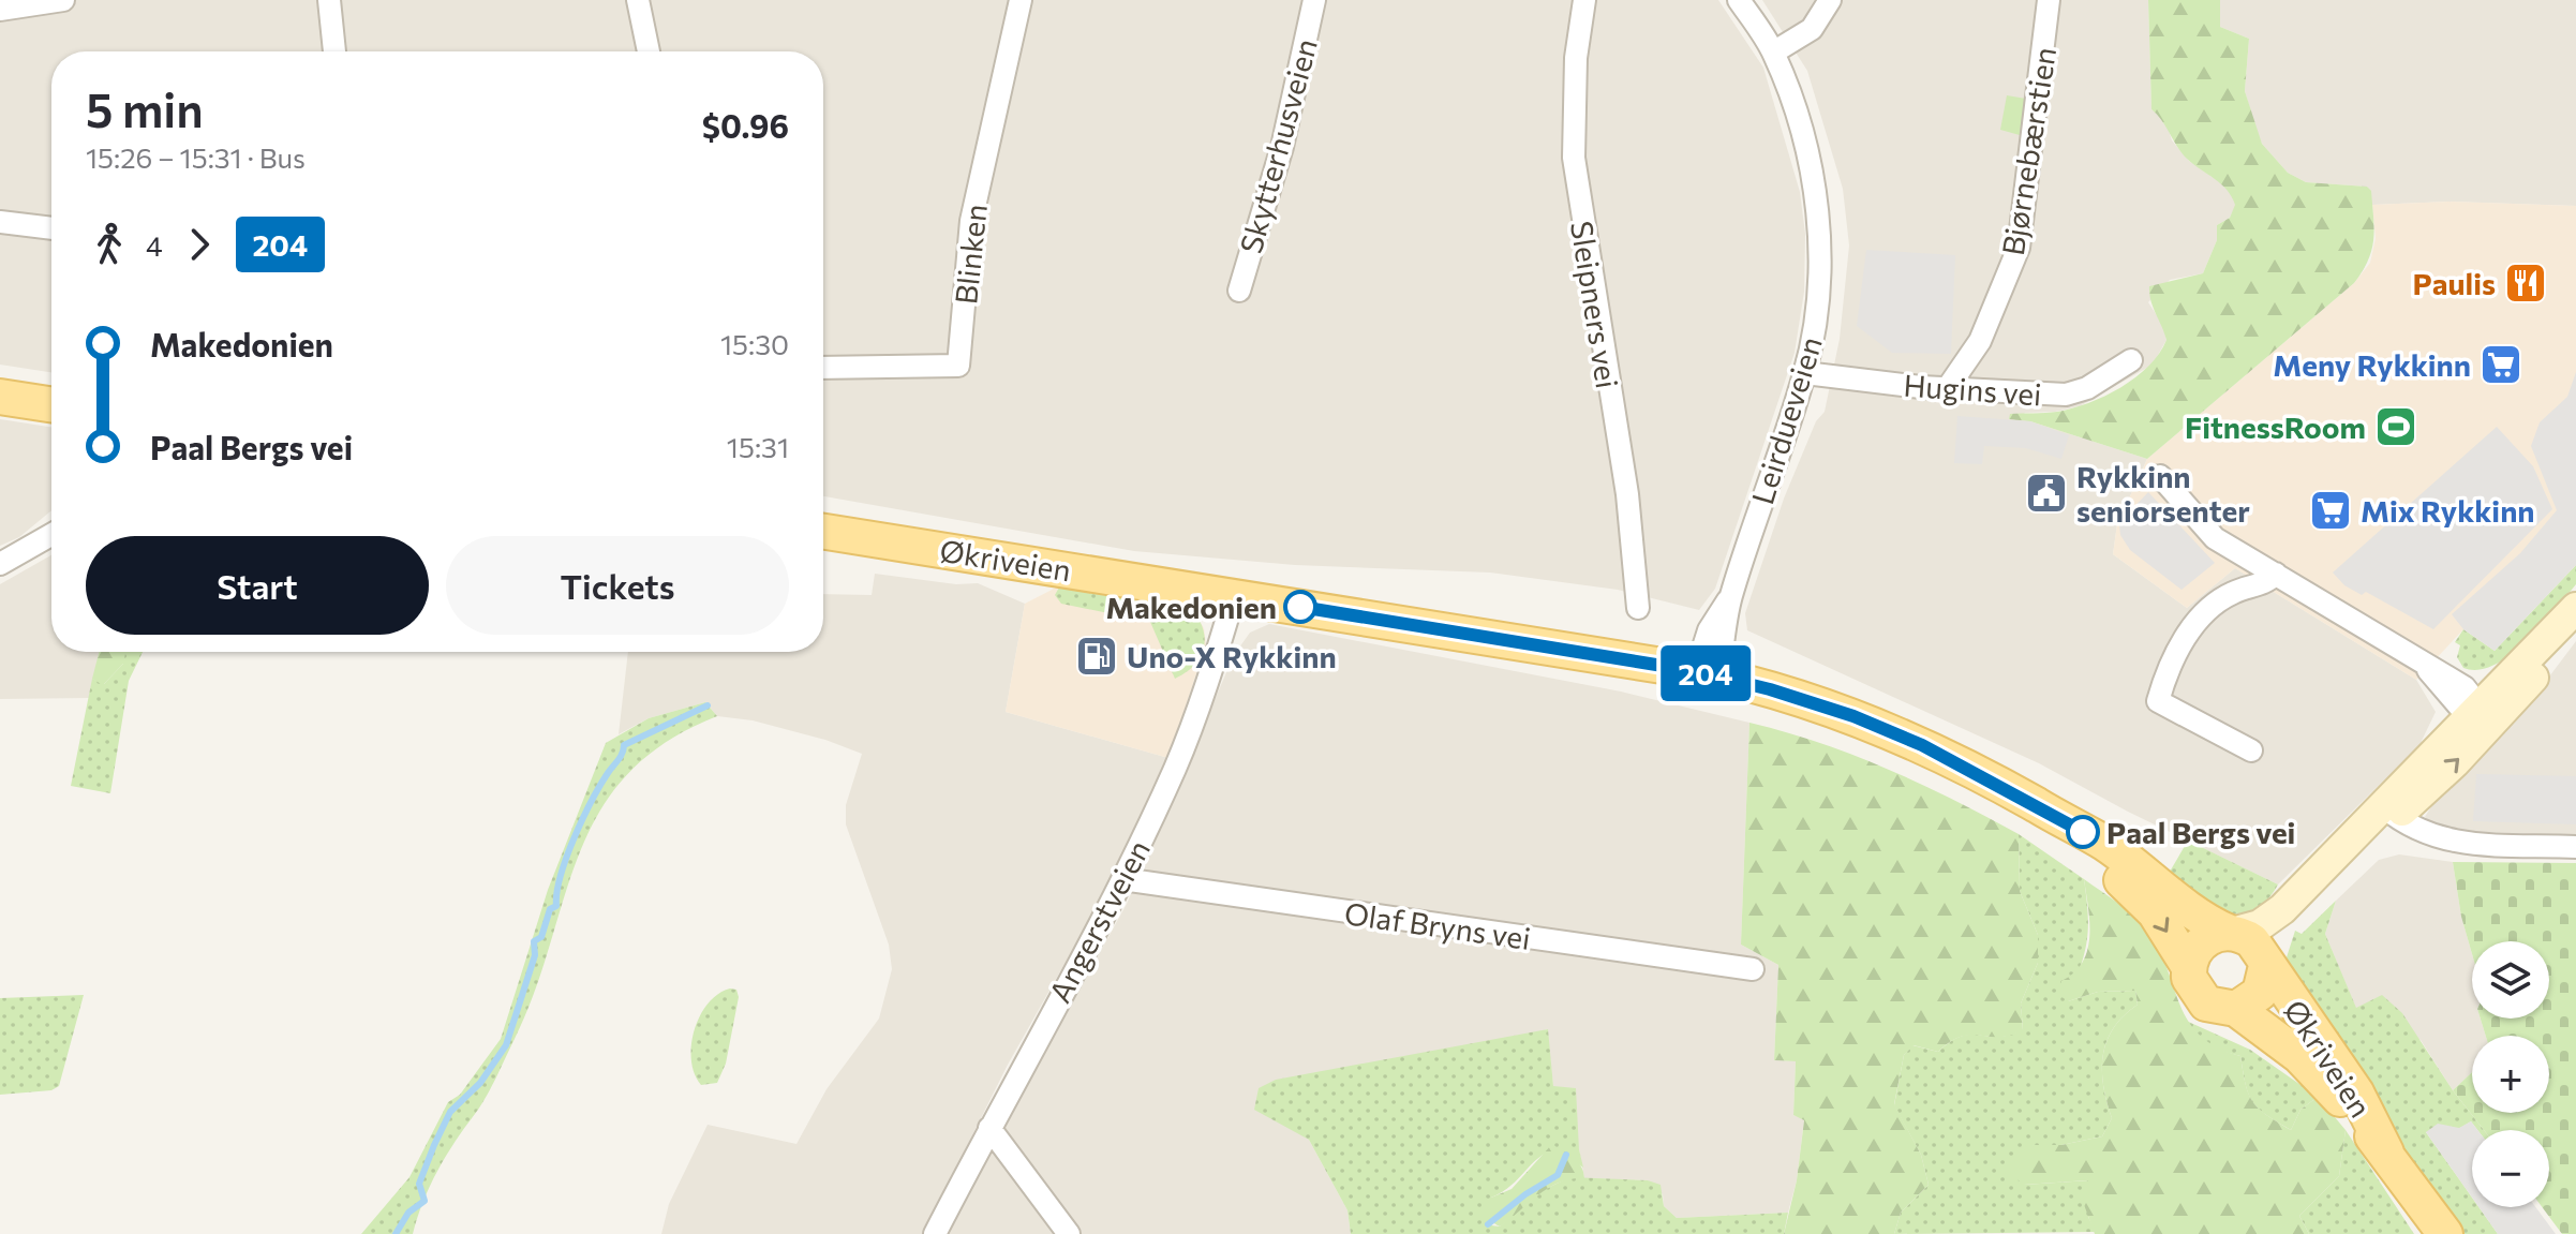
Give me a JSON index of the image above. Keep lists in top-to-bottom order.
{
  "streets": {
    "main road": ["Økriveien"],
    "street": [
      "Skytterhusveien",
      "Bjørnebærstien",
      "Blinken",
      "Sleipners vei",
      "Hugins vei",
      "Leirdueveien",
      "Angerstveien",
      "Olaf Bryns vei"
    ]
  },
  "crossings": [
    ["Bjørnebærstien", "Hugins vei"],
    ["Hugins vei", "Leirdueveien"],
    ["Leirdueveien", "Økriveien"],
    ["Økriveien", "Angerstveien"],
    ["Angerstveien", "Olaf Bryns vei"]
  ],
  "places": {
    "restaurant": ["Paulis"],
    "supermarket": ["Meny Rykkinn", "Mix Rykkinn"],
    "sports": ["FitnessRoom"],
    "public building": ["Rykkinn seniorsenter"],
    "other": ["Makedonien", "Paal Bergs vei"],
    "fuel station": ["Uno-X Rykkinn"]
  },
  "lines": ["bus line 204"],
  "page": {
    "on_map": "204",
    "heading": ["5 min", "15:26 – 15:31 · Bus", "$0.96"],
    "legs": ["4", "204"],
    "list": [
      {
        "name": "Makedonien",
        "value": "15:30"
      },
      {
        "name": "Paal Bergs vei",
        "value": "15:31"
      }
    ],
    "buttons": ["Start", "Tickets"],
    "map_buttons": ["+", "−"]
  }
}
